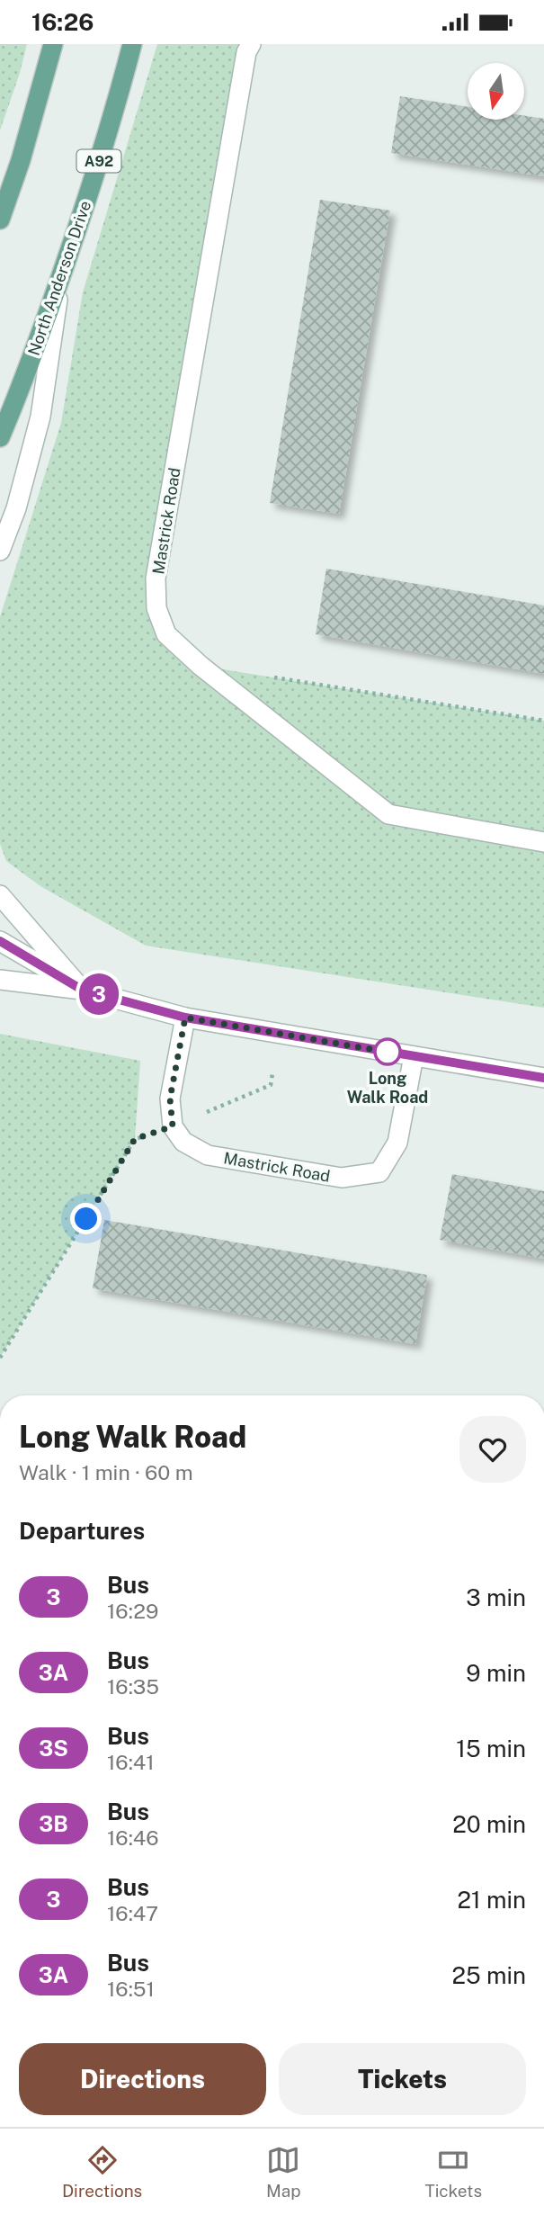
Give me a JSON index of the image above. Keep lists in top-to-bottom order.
{
  "streets": {
    "main road": ["A92", "North Anderson Drive"],
    "street": ["Mastrick Road"]
  },
  "places": ["Long Walk Road"],
  "lines": ["bus line 3"],
  "north": "bottom",
  "page": {
    "status": "16:26",
    "on_map": "3",
    "heading": [
      ["Long Walk Road", "Walk · 1 min · 60 m"],
      "Departures"
    ],
    "list": [
      {
        "mark": "3",
        "name": "Bus",
        "note": "16:29",
        "value": "3 min"
      },
      {
        "mark": "3A",
        "name": "Bus",
        "note": "16:35",
        "value": "9 min"
      },
      {
        "mark": "3S",
        "name": "Bus",
        "note": "16:41",
        "value": "15 min"
      },
      {
        "mark": "3B",
        "name": "Bus",
        "note": "16:46",
        "value": "20 min"
      },
      {
        "mark": "3",
        "name": "Bus",
        "note": "16:47",
        "value": "21 min"
      },
      {
        "mark": "3A",
        "name": "Bus",
        "note": "16:51",
        "value": "25 min"
      }
    ],
    "buttons": ["Directions", "Tickets"],
    "tabs": ["Directions", "Map", "Tickets"]
  }
}
